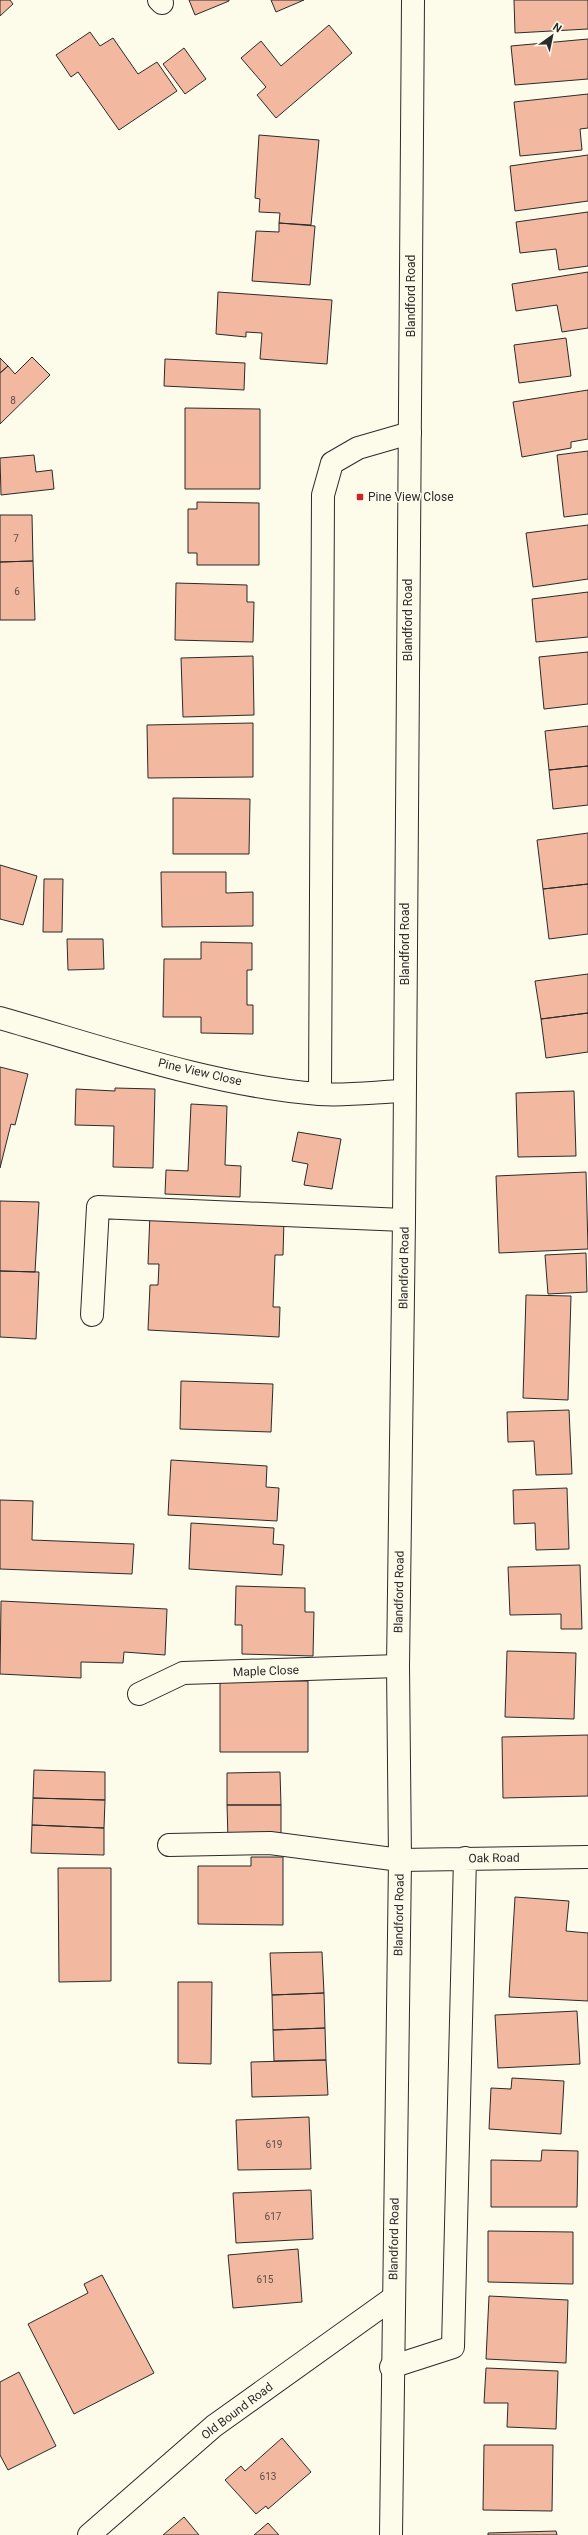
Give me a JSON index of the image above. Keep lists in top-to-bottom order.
{
  "streets": {
    "main road": [
      "Blandford Road",
      "Pine View Close",
      "Maple Close",
      "Oak Road",
      "Old Bound Road"
    ]
  },
  "crossings": [
    ["Blandford Road", "Pine View Close"],
    ["Blandford Road", "Maple Close"],
    ["Blandford Road", "Oak Road"],
    ["Blandford Road", "Old Bound Road"]
  ],
  "places": {
    "transit": ["Pine View Close"]
  },
  "house_numbers": [
    "8",
    "7",
    "6",
    "619",
    "617",
    "615",
    "613"
  ],
  "north": "top right"
}
